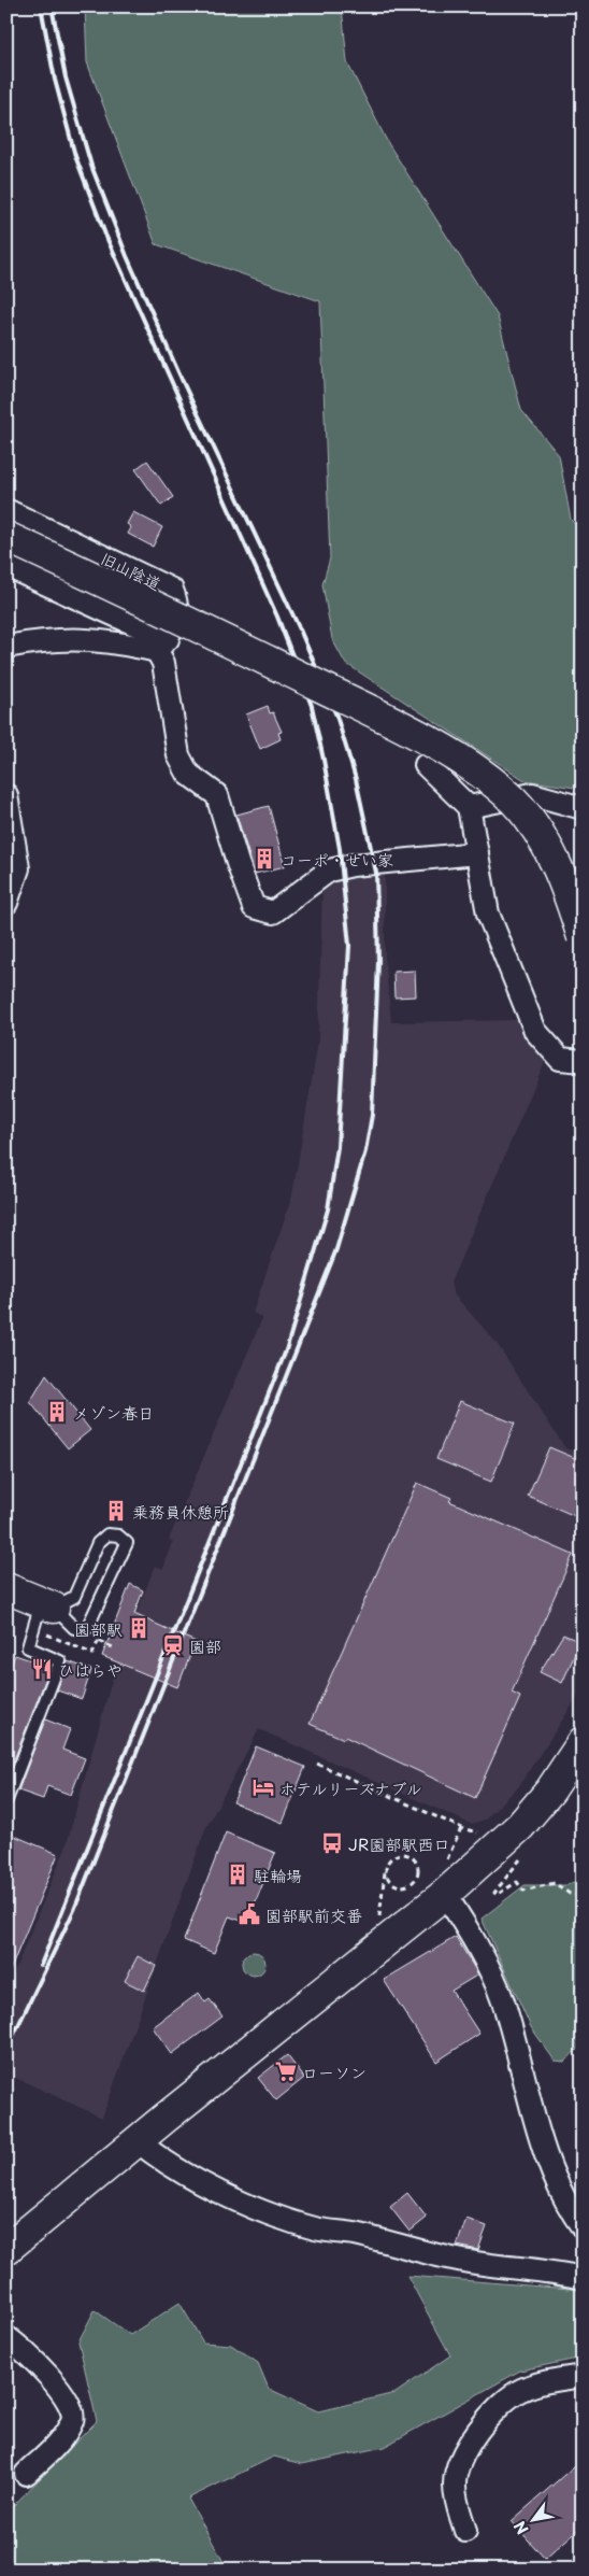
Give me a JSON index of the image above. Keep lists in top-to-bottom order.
{
  "streets": {
    "street": ["旧山陰道"]
  },
  "places": {
    "building": [
      "コーポ・せい家",
      "メゾン春日",
      "乗務員休憩所",
      "園部駅",
      "駐輪場"
    ],
    "station": ["園部"],
    "restaurant": ["ひはらや"],
    "hotel": ["ホテルリーズナブル"],
    "bus stop": ["JR園部駅西口"],
    "public building": ["園部駅前交番"],
    "supermarket": ["ローソン"]
  },
  "north": "bottom left"
}
